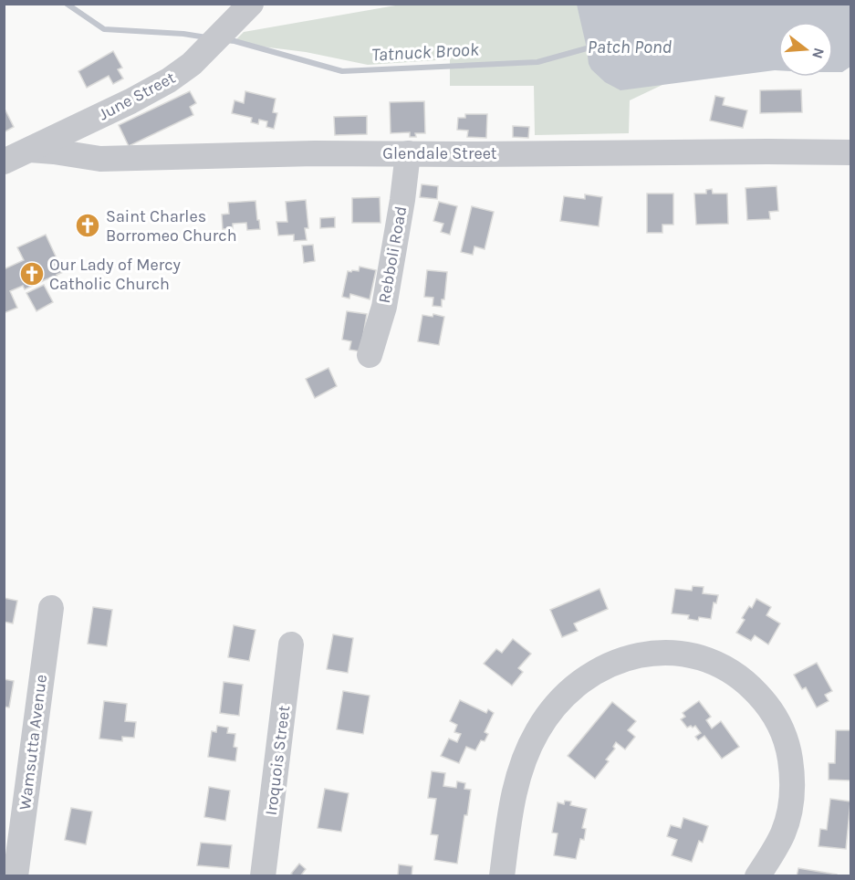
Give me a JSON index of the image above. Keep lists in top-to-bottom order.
{
  "streets": {
    "street": [
      "June Street",
      "Glendale Street",
      "Rebboli Road",
      "Wamsutta Avenue",
      "Iroquois Street"
    ]
  },
  "crossings": [
    ["June Street", "Glendale Street"],
    ["Glendale Street", "Rebboli Road"]
  ],
  "water": ["Patch Pond", "Tatnuck Brook"],
  "places": {
    "church": ["Saint Charles Borromeo Church", "Our Lady of Mercy Catholic Church"]
  },
  "north": "right"
}
